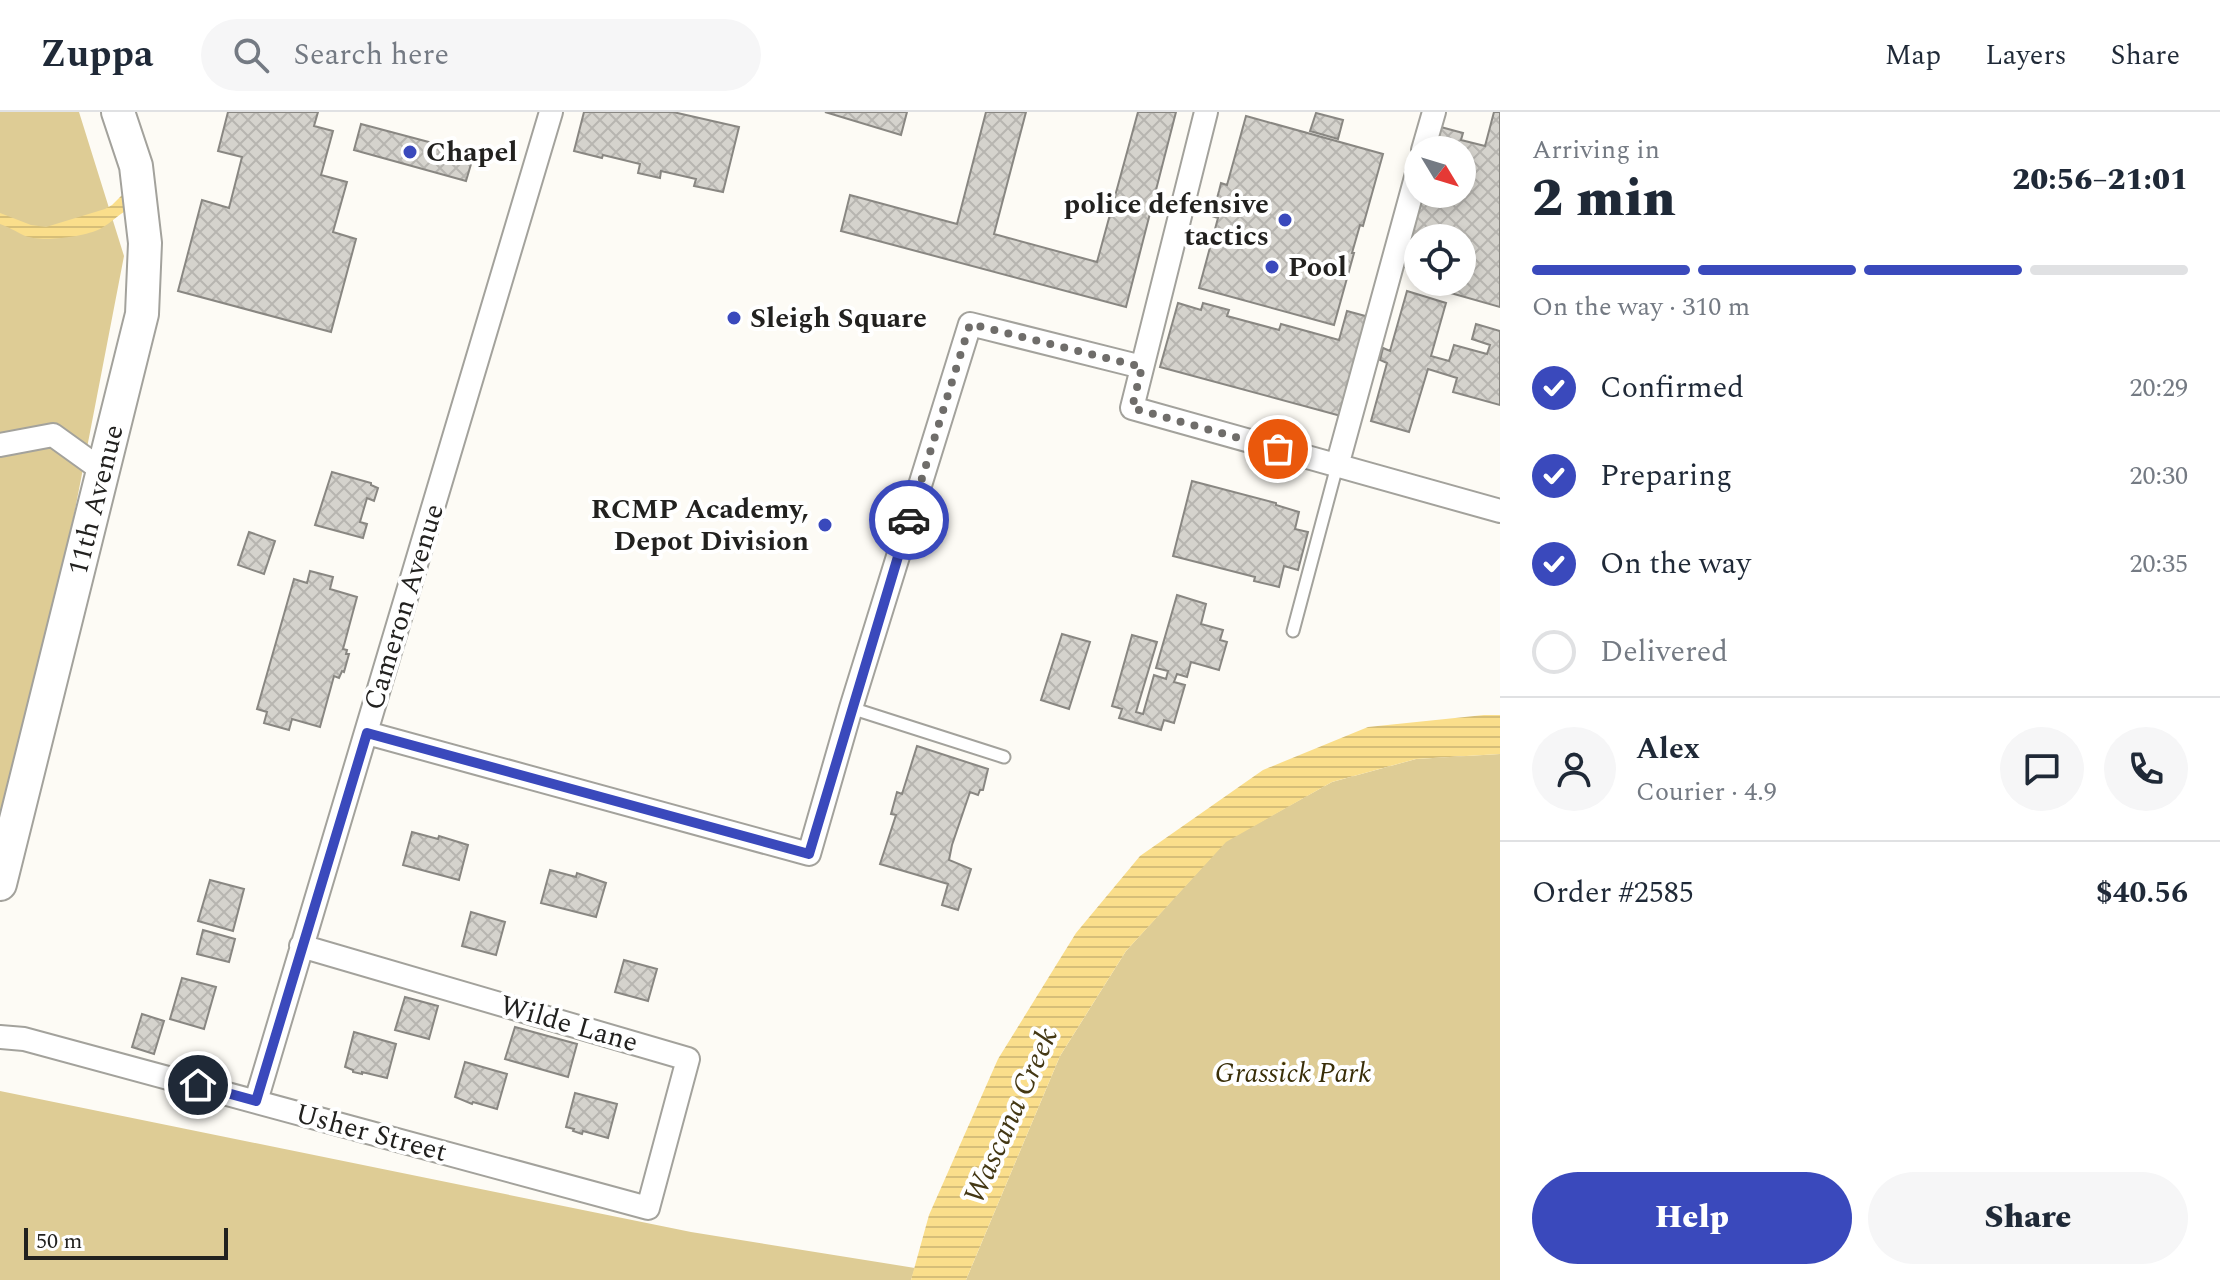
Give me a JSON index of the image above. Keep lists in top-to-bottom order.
{
  "streets": {
    "street": [
      "11th Avenue",
      "Cameron Avenue",
      "Wilde Lane",
      "Usher Street"
    ]
  },
  "crossings": [
    ["Cameron Avenue", "Wilde Lane"],
    ["Cameron Avenue", "Usher Street"],
    ["Wilde Lane", "Usher Street"]
  ],
  "water": ["Wascana Creek"],
  "parks": ["Grassick Park"],
  "places": [
    "Chapel",
    "police defensive tactics",
    "Pool",
    "Sleigh Square",
    "RCMP Academy, Depot Division"
  ],
  "scale_bar": "50 m",
  "north": "bottom right",
  "page": {
    "header": "Zuppa",
    "search": "Search here",
    "nav": ["Map", "Layers", "Share"],
    "heading": ["2 min", "Arriving in", "20:56–21:01"],
    "panel": [
      "Alex",
      "Courier · 4.9",
      "Order #2585",
      "$40.56"
    ],
    "bar": "On the way · 310 m",
    "list": [
      ["Confirmed", "20:29"],
      ["Preparing", "20:30"],
      ["On the way", "20:35"],
      "Delivered"
    ],
    "buttons": ["Help", "Share"],
    "scale": "50 m"
  }
}
